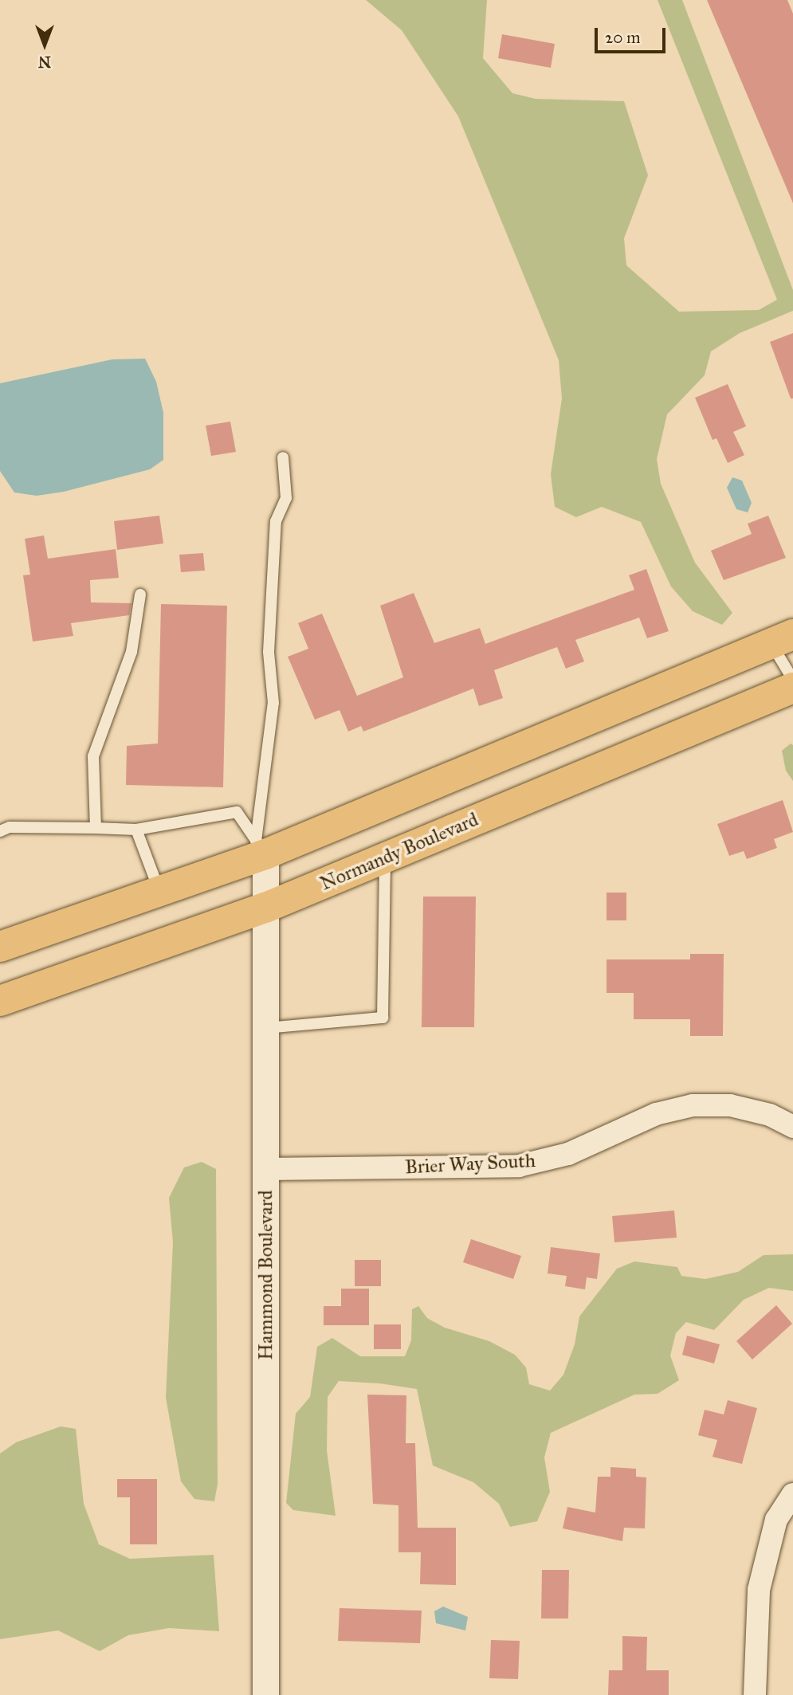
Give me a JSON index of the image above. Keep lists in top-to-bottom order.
{
  "streets": {
    "main road": ["Normandy Boulevard"],
    "street": ["Brier Way South", "Hammond Boulevard"]
  },
  "crossings": [
    ["Normandy Boulevard", "Hammond Boulevard"],
    ["Brier Way South", "Hammond Boulevard"]
  ],
  "scale_bar": "20 m",
  "north": "bottom"
}
